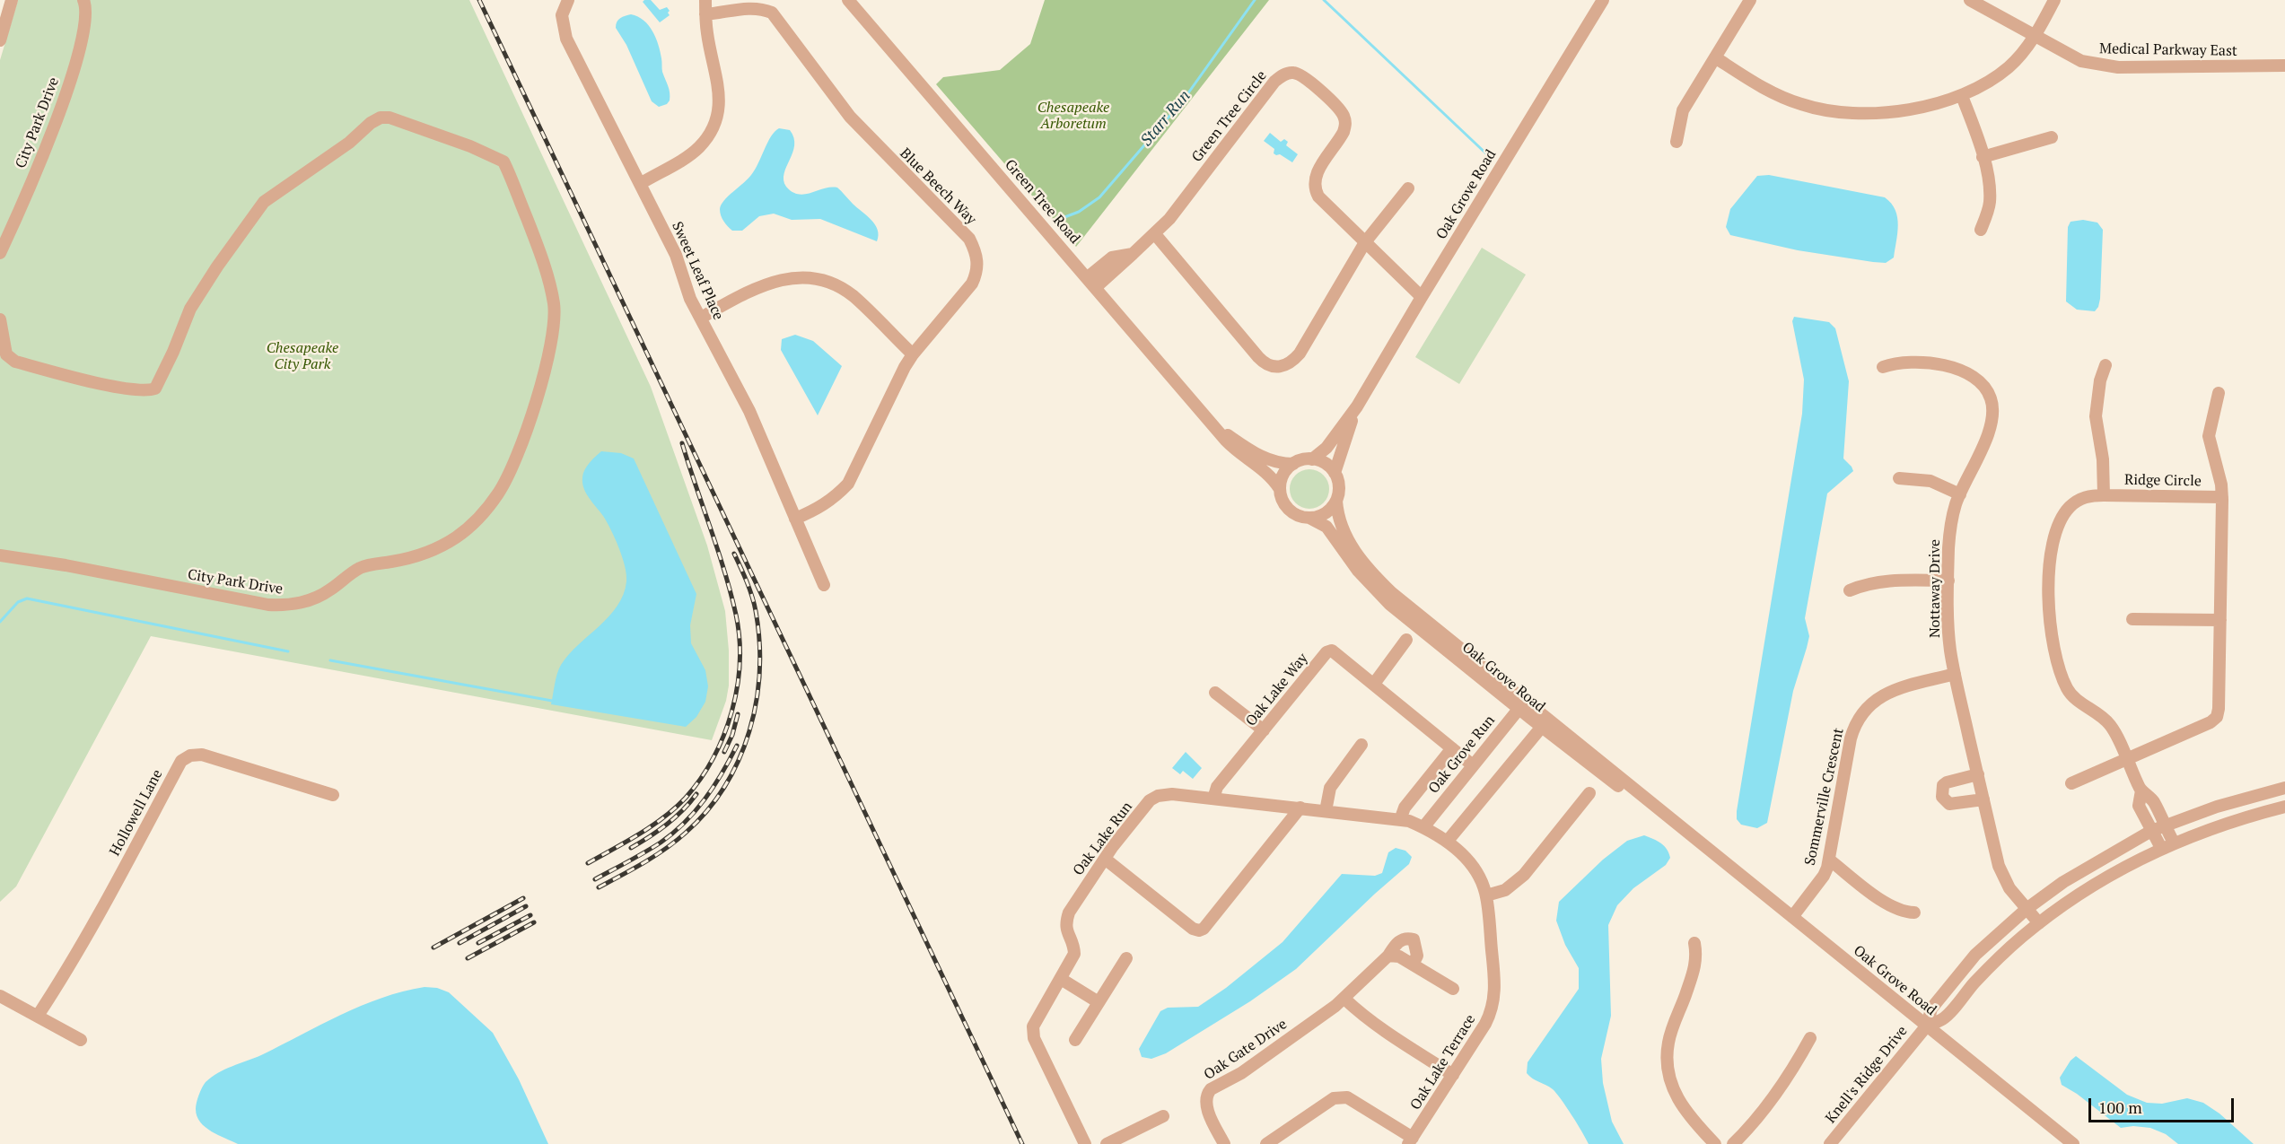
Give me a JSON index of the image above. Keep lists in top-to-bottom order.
{
  "streets": {
    "street": [
      "Medical Parkway East",
      "Green Tree Circle",
      "City Park Drive",
      "Blue Beech Way",
      "Oak Grove Road",
      "Green Tree Road",
      "Sweet Leaf Place",
      "Ridge Circle",
      "Nottaway Drive",
      "Oak Lake Way",
      "Oak Grove Run",
      "Sommerville Crescent",
      "Hollowell Lane",
      "Oak Lake Run",
      "Oak Gate Drive",
      "Oak Lake Terrace",
      "Knell's Ridge Drive"
    ]
  },
  "crossings": [
    ["Green Tree Circle", "Oak Grove Road"],
    ["Green Tree Circle", "Green Tree Road"],
    ["Blue Beech Way", "Sweet Leaf Place"],
    ["Oak Grove Road", "Green Tree Road"],
    ["Oak Grove Road", "Oak Grove Run"],
    ["Oak Grove Road", "Sommerville Crescent"],
    ["Oak Grove Road", "Knell's Ridge Drive"],
    ["Nottaway Drive", "Sommerville Crescent"],
    ["Oak Lake Way", "Oak Grove Run"],
    ["Oak Lake Way", "Oak Lake Run"],
    ["Oak Grove Run", "Oak Lake Run"],
    ["Oak Grove Run", "Oak Lake Terrace"],
    ["Oak Lake Run", "Oak Lake Terrace"]
  ],
  "water": ["Starr Run"],
  "parks": ["Chesapeake Arboretum", "Chesapeake City Park"],
  "scale_bar": "100 m"
}
